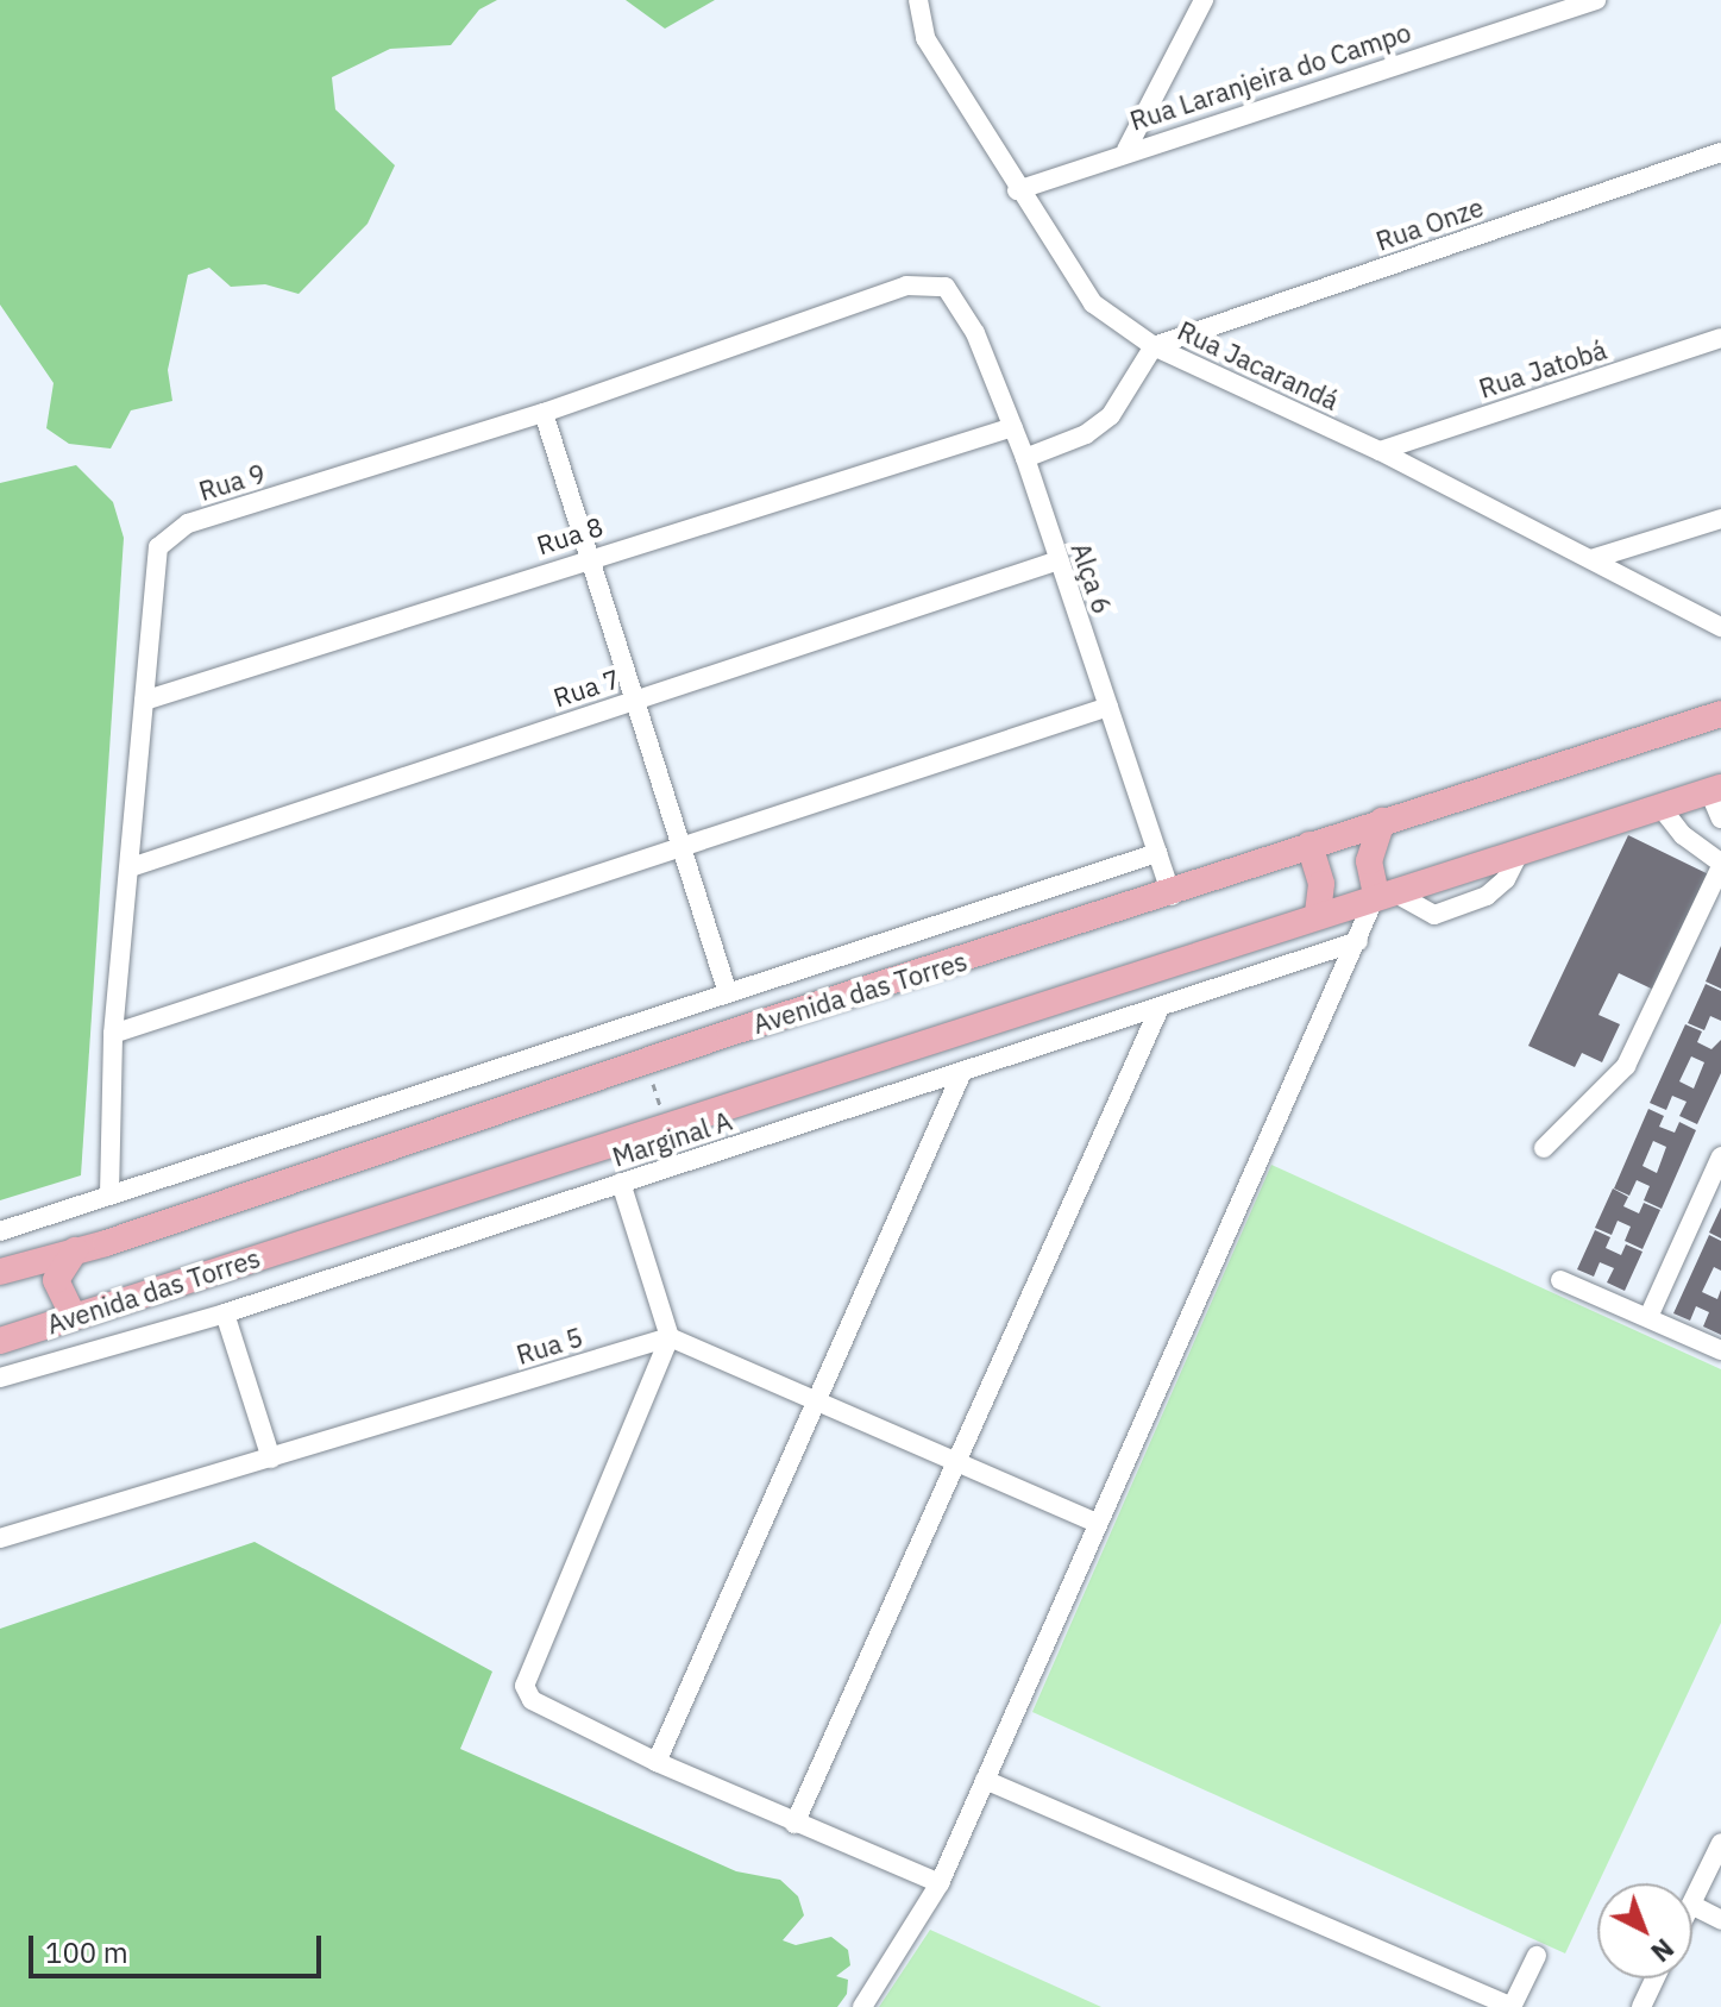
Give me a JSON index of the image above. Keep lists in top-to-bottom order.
{
  "streets": {
    "main road": ["Avenida das Torres"],
    "street": [
      "Rua Laranjeira do Campo",
      "Rua Onze",
      "Rua Jacarandá",
      "Rua Jatobá",
      "Rua 9",
      "Rua 8",
      "Alça 6",
      "Rua 7",
      "Marginal A",
      "Rua 5"
    ]
  },
  "crossings": [
    ["Rua Laranjeira do Campo", "Rua Jacarandá"],
    ["Rua Onze", "Rua Jacarandá"],
    ["Rua Jacarandá", "Rua Jatobá"],
    ["Rua 9", "Rua 8"],
    ["Rua 9", "Alça 6"],
    ["Rua 9", "Rua 7"],
    ["Rua 8", "Alça 6"],
    ["Alça 6", "Rua 7"],
    ["Alça 6", "Avenida das Torres"]
  ],
  "scale_bar": "100 m",
  "north": "bottom right"
}
